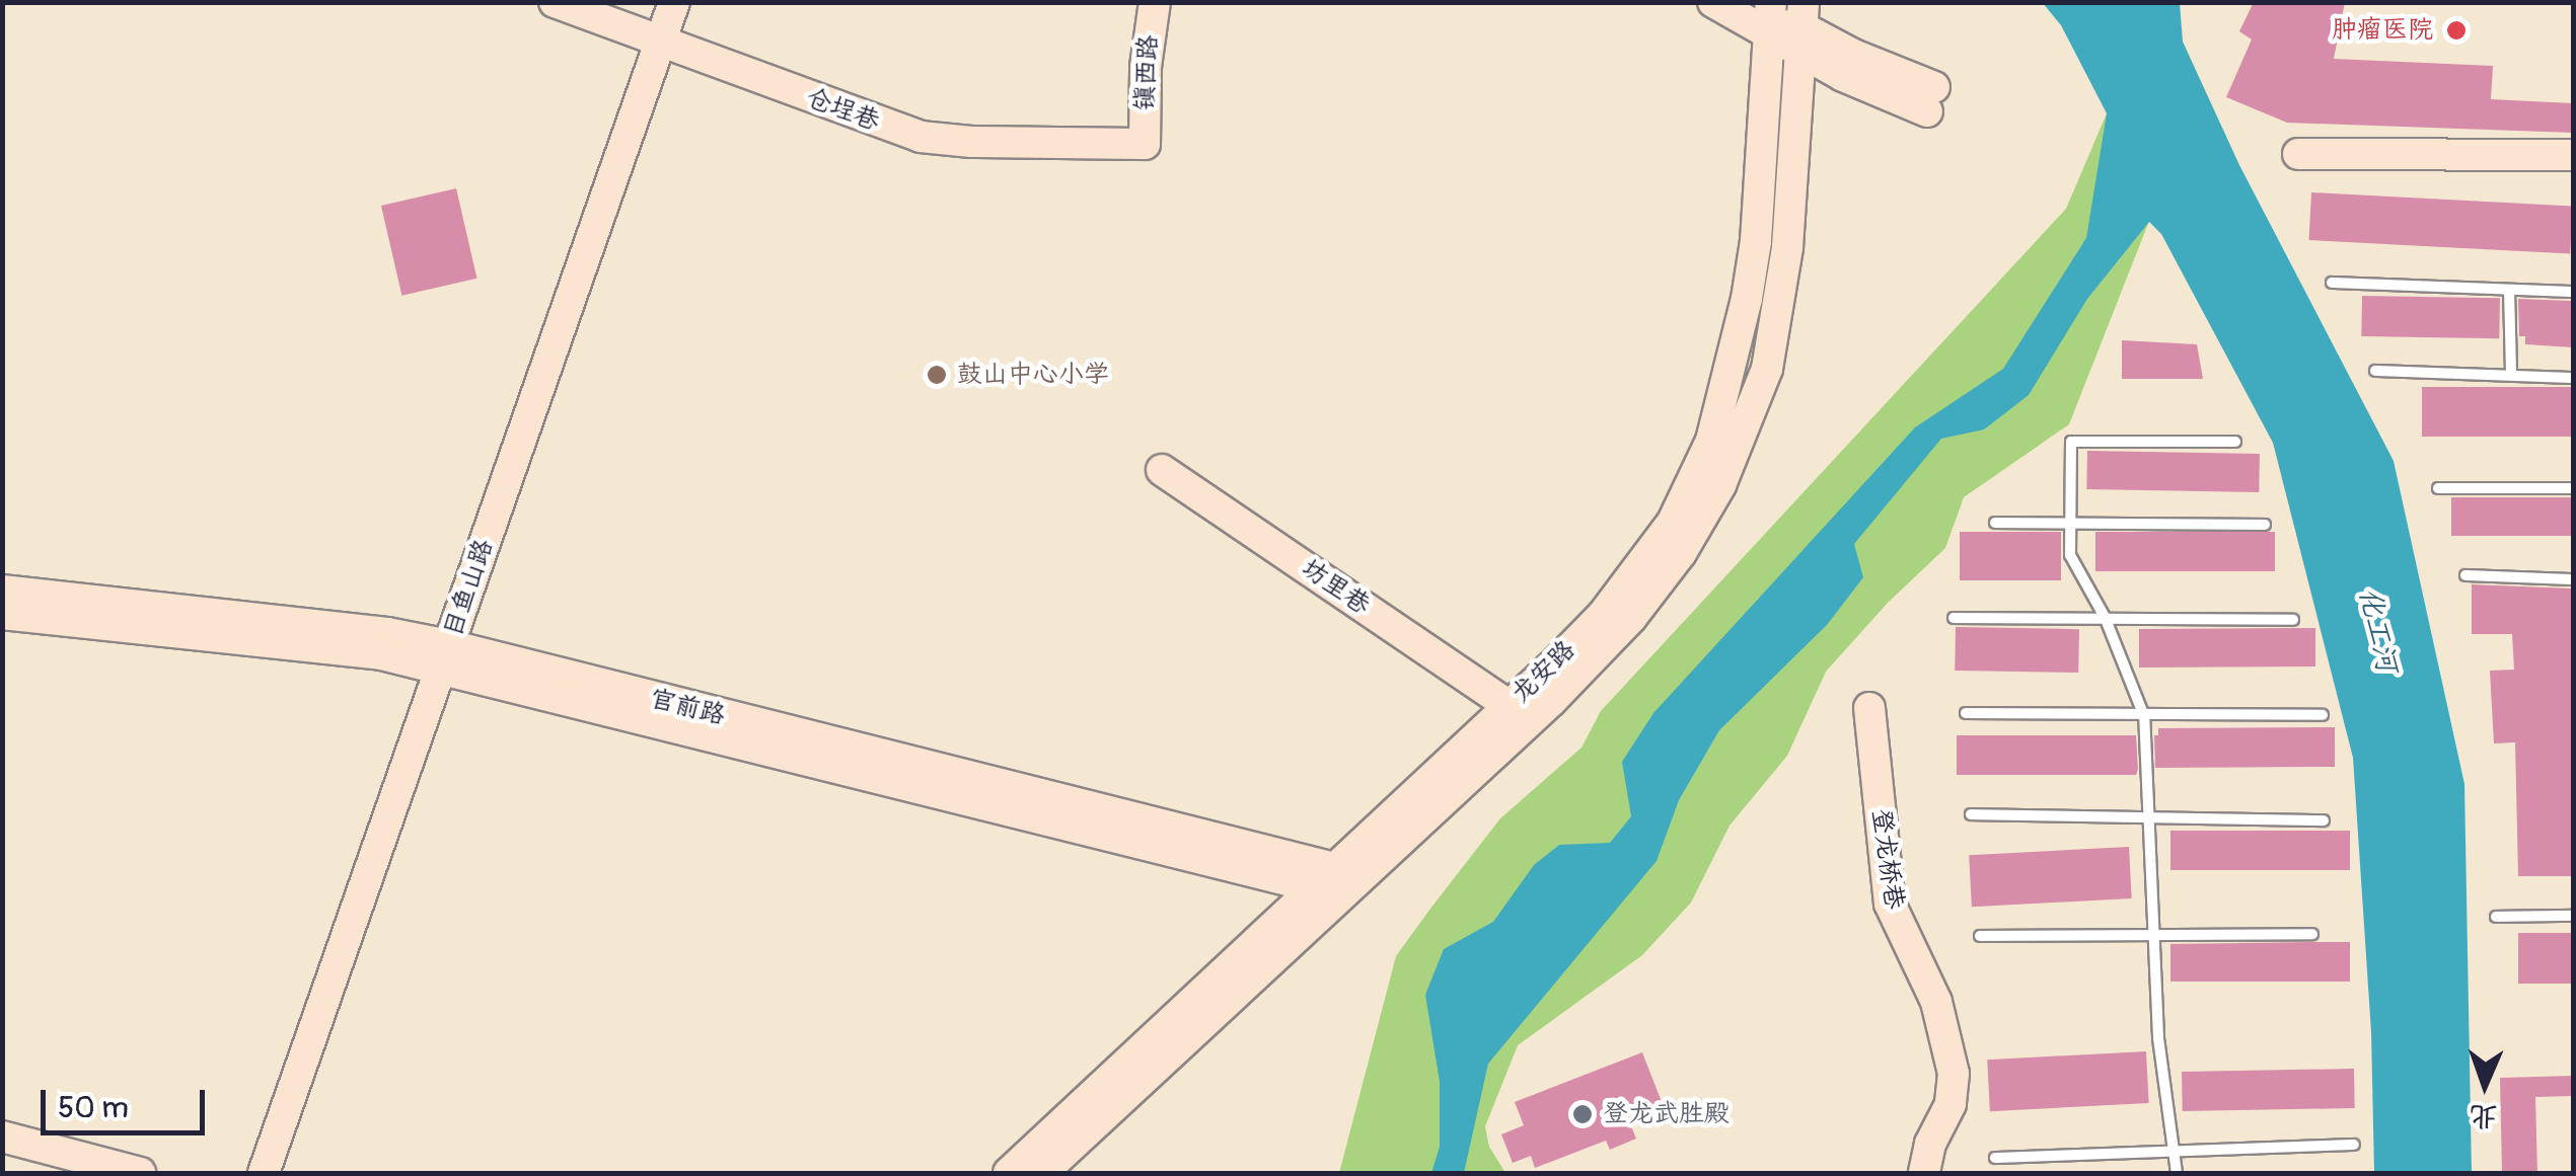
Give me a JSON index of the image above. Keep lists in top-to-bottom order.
{
  "streets": {
    "main road": [
      "镇西路",
      "仓埕巷",
      "坊里巷",
      "目鱼山路",
      "龙安路",
      "官前路",
      "登龙桥巷"
    ]
  },
  "crossings": [
    ["镇西路", "仓埕巷"],
    ["仓埕巷", "目鱼山路"],
    ["坊里巷", "龙安路"],
    ["目鱼山路", "官前路"],
    ["龙安路", "官前路"]
  ],
  "water": ["化工河"],
  "places": ["肿瘤医院", "鼓山中心小学", "登龙武胜殿"],
  "scale_bar": "50 m",
  "north": "bottom"
}
